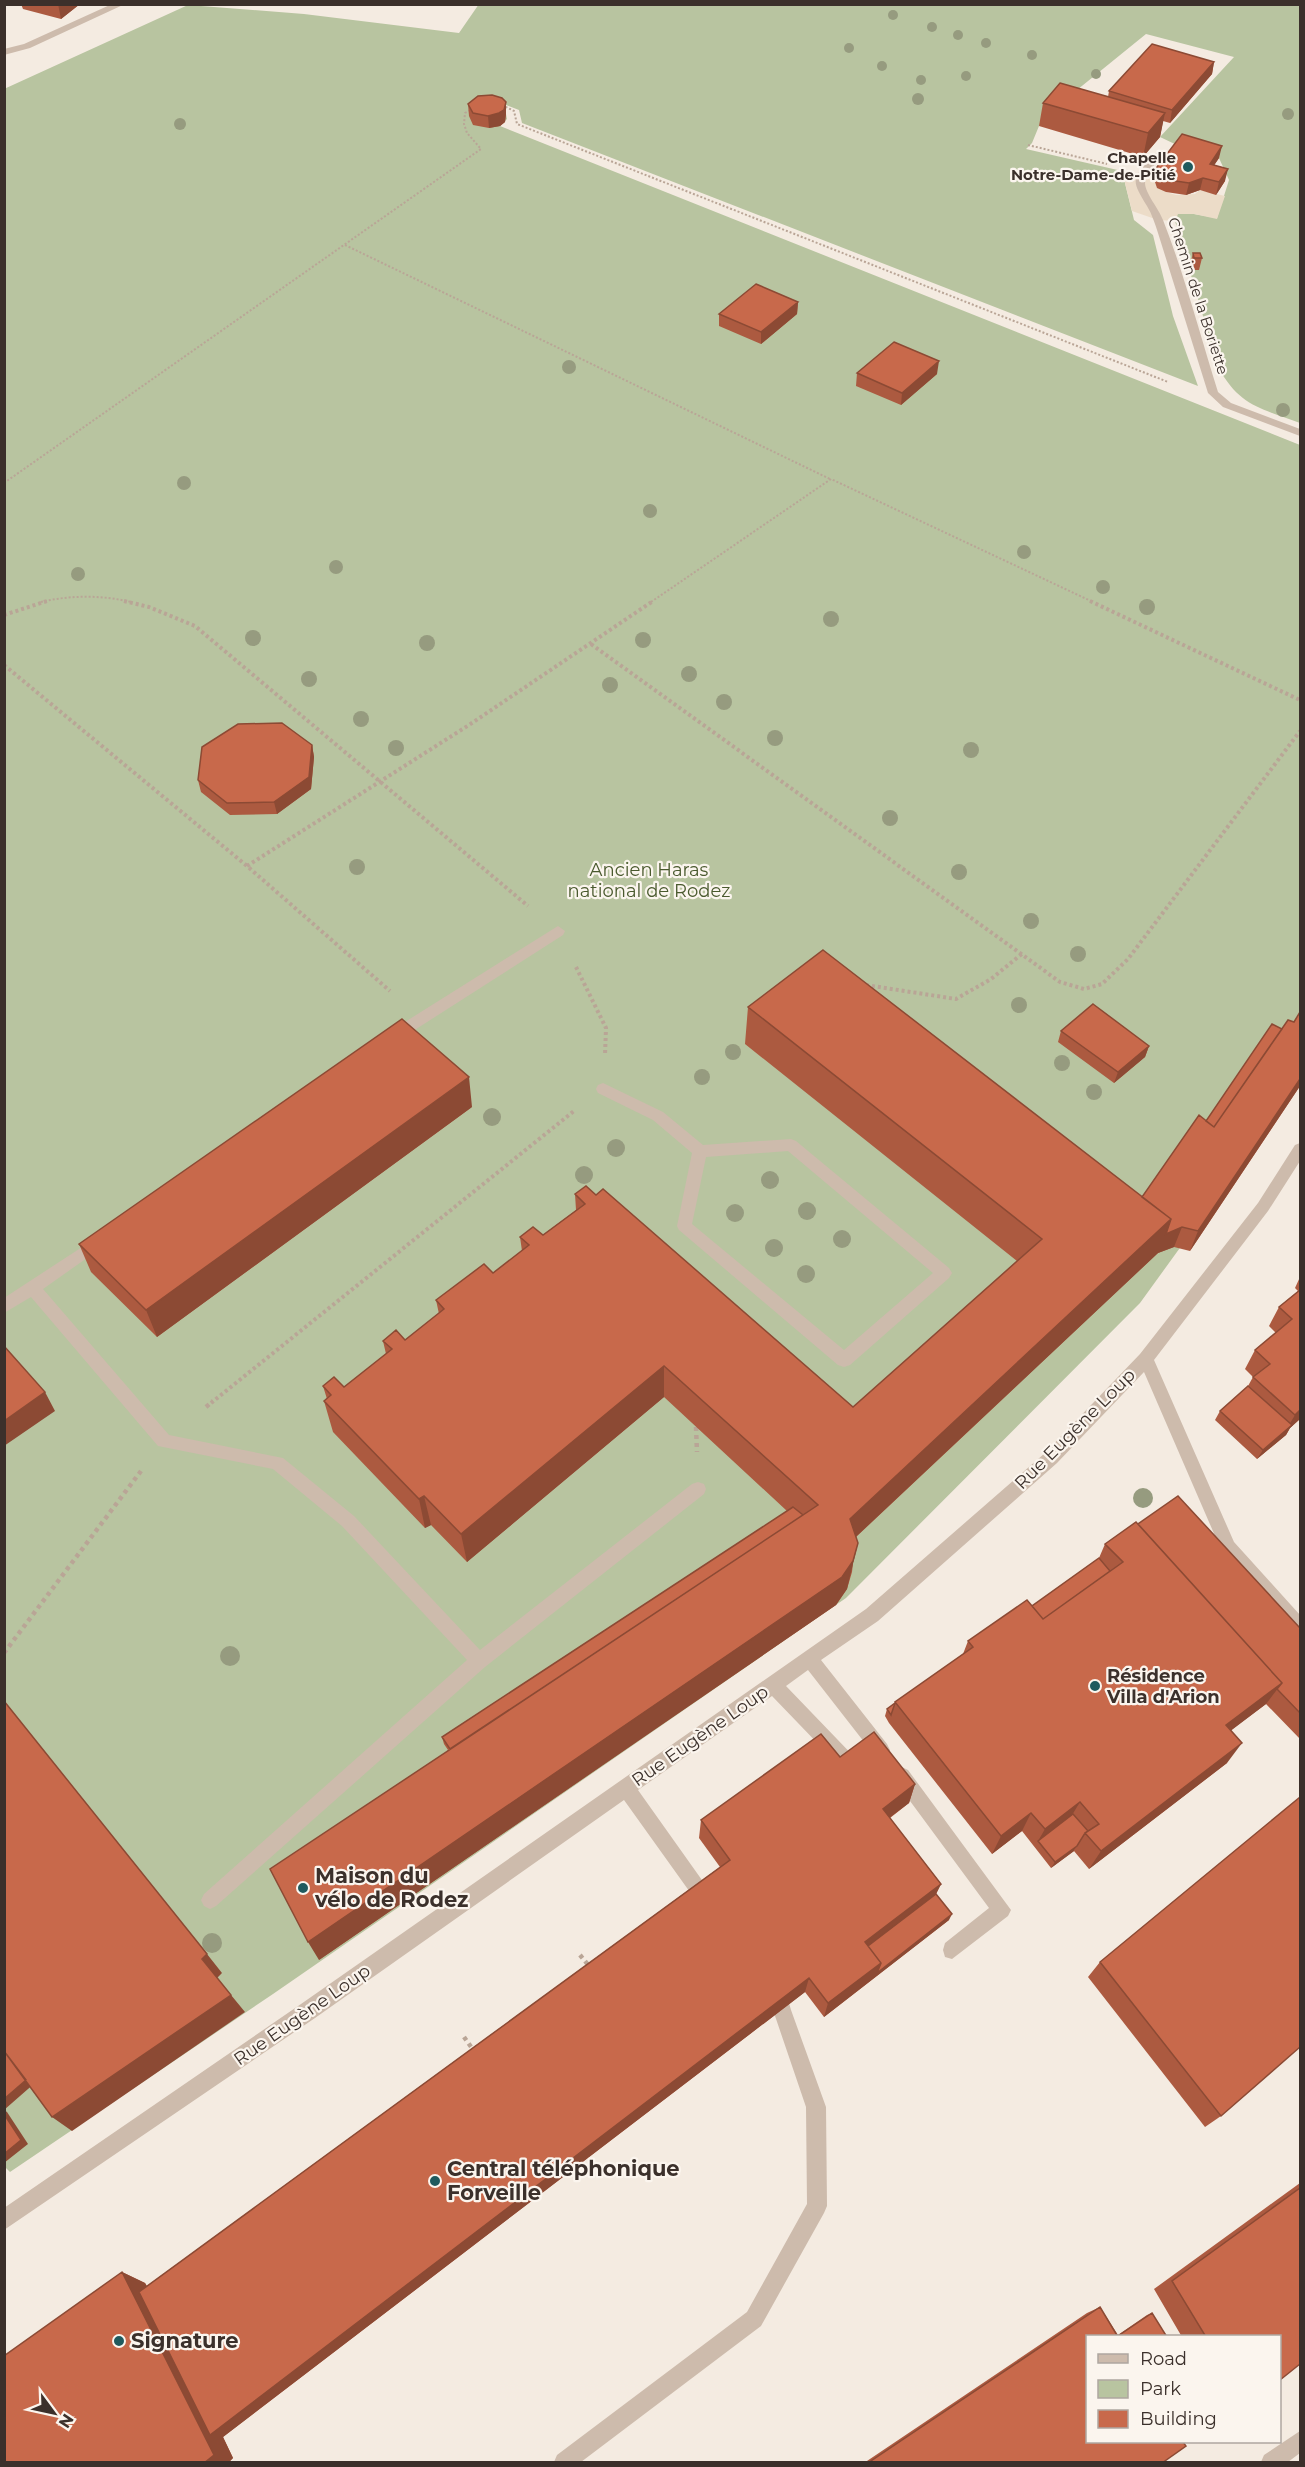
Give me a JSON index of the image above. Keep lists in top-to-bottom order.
{
  "streets": {
    "street": ["Chemin de la Boriette", "Rue Eugène Loup"]
  },
  "parks": ["Ancien Haras national de Rodez"],
  "places": [
    "Chapelle Notre-Dame-de-Pitié",
    "Résidence Villa d'Arion",
    "Maison du vélo de Rodez",
    "Central téléphonique Forveille",
    "Signature"
  ],
  "legend": ["Road", "Park", "Building"],
  "north": "bottom right"
}
